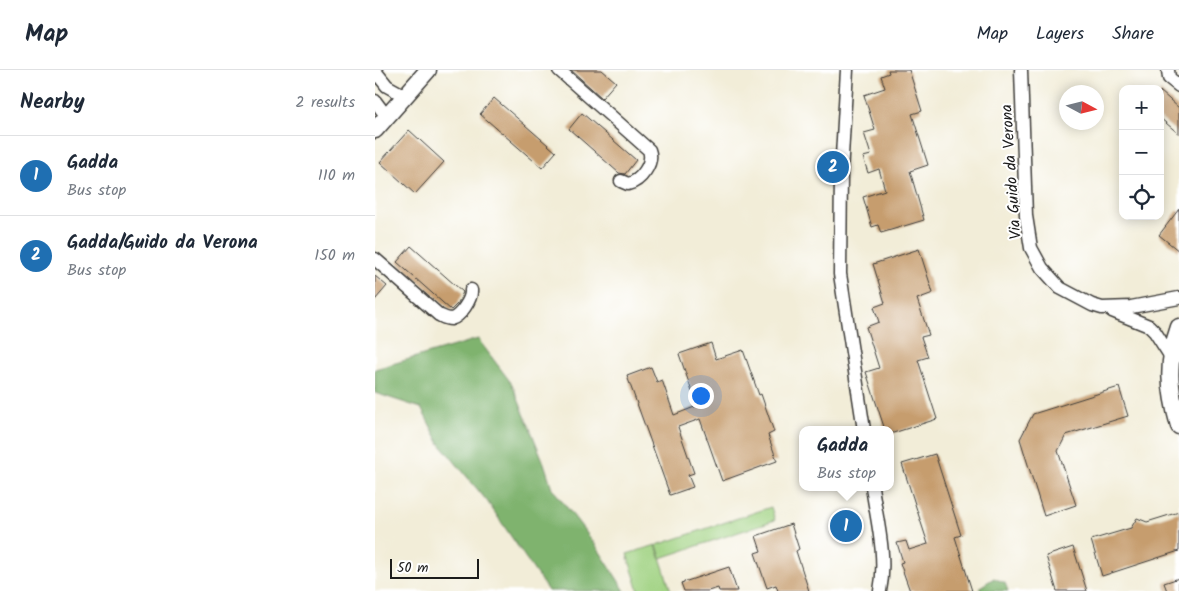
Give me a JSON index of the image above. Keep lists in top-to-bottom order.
{
  "streets": {
    "street": ["Via Guido da Verona"]
  },
  "scale_bar": "50 m",
  "north": "right",
  "page": {
    "header": "Map",
    "nav": ["Map", "Layers", "Share"],
    "heading": ["Nearby", "2 results"],
    "map_buttons": ["+", "−"],
    "list": [
      {
        "mark": "1",
        "name": "Gadda",
        "note": "Bus stop",
        "value": "110 m"
      },
      {
        "mark": "2",
        "name": "Gadda/Guido da Verona",
        "note": "Bus stop",
        "value": "150 m"
      }
    ],
    "pins": ["2", "1"],
    "popup": ["Gadda", "Bus stop"],
    "scale": "50 m"
  }
}
